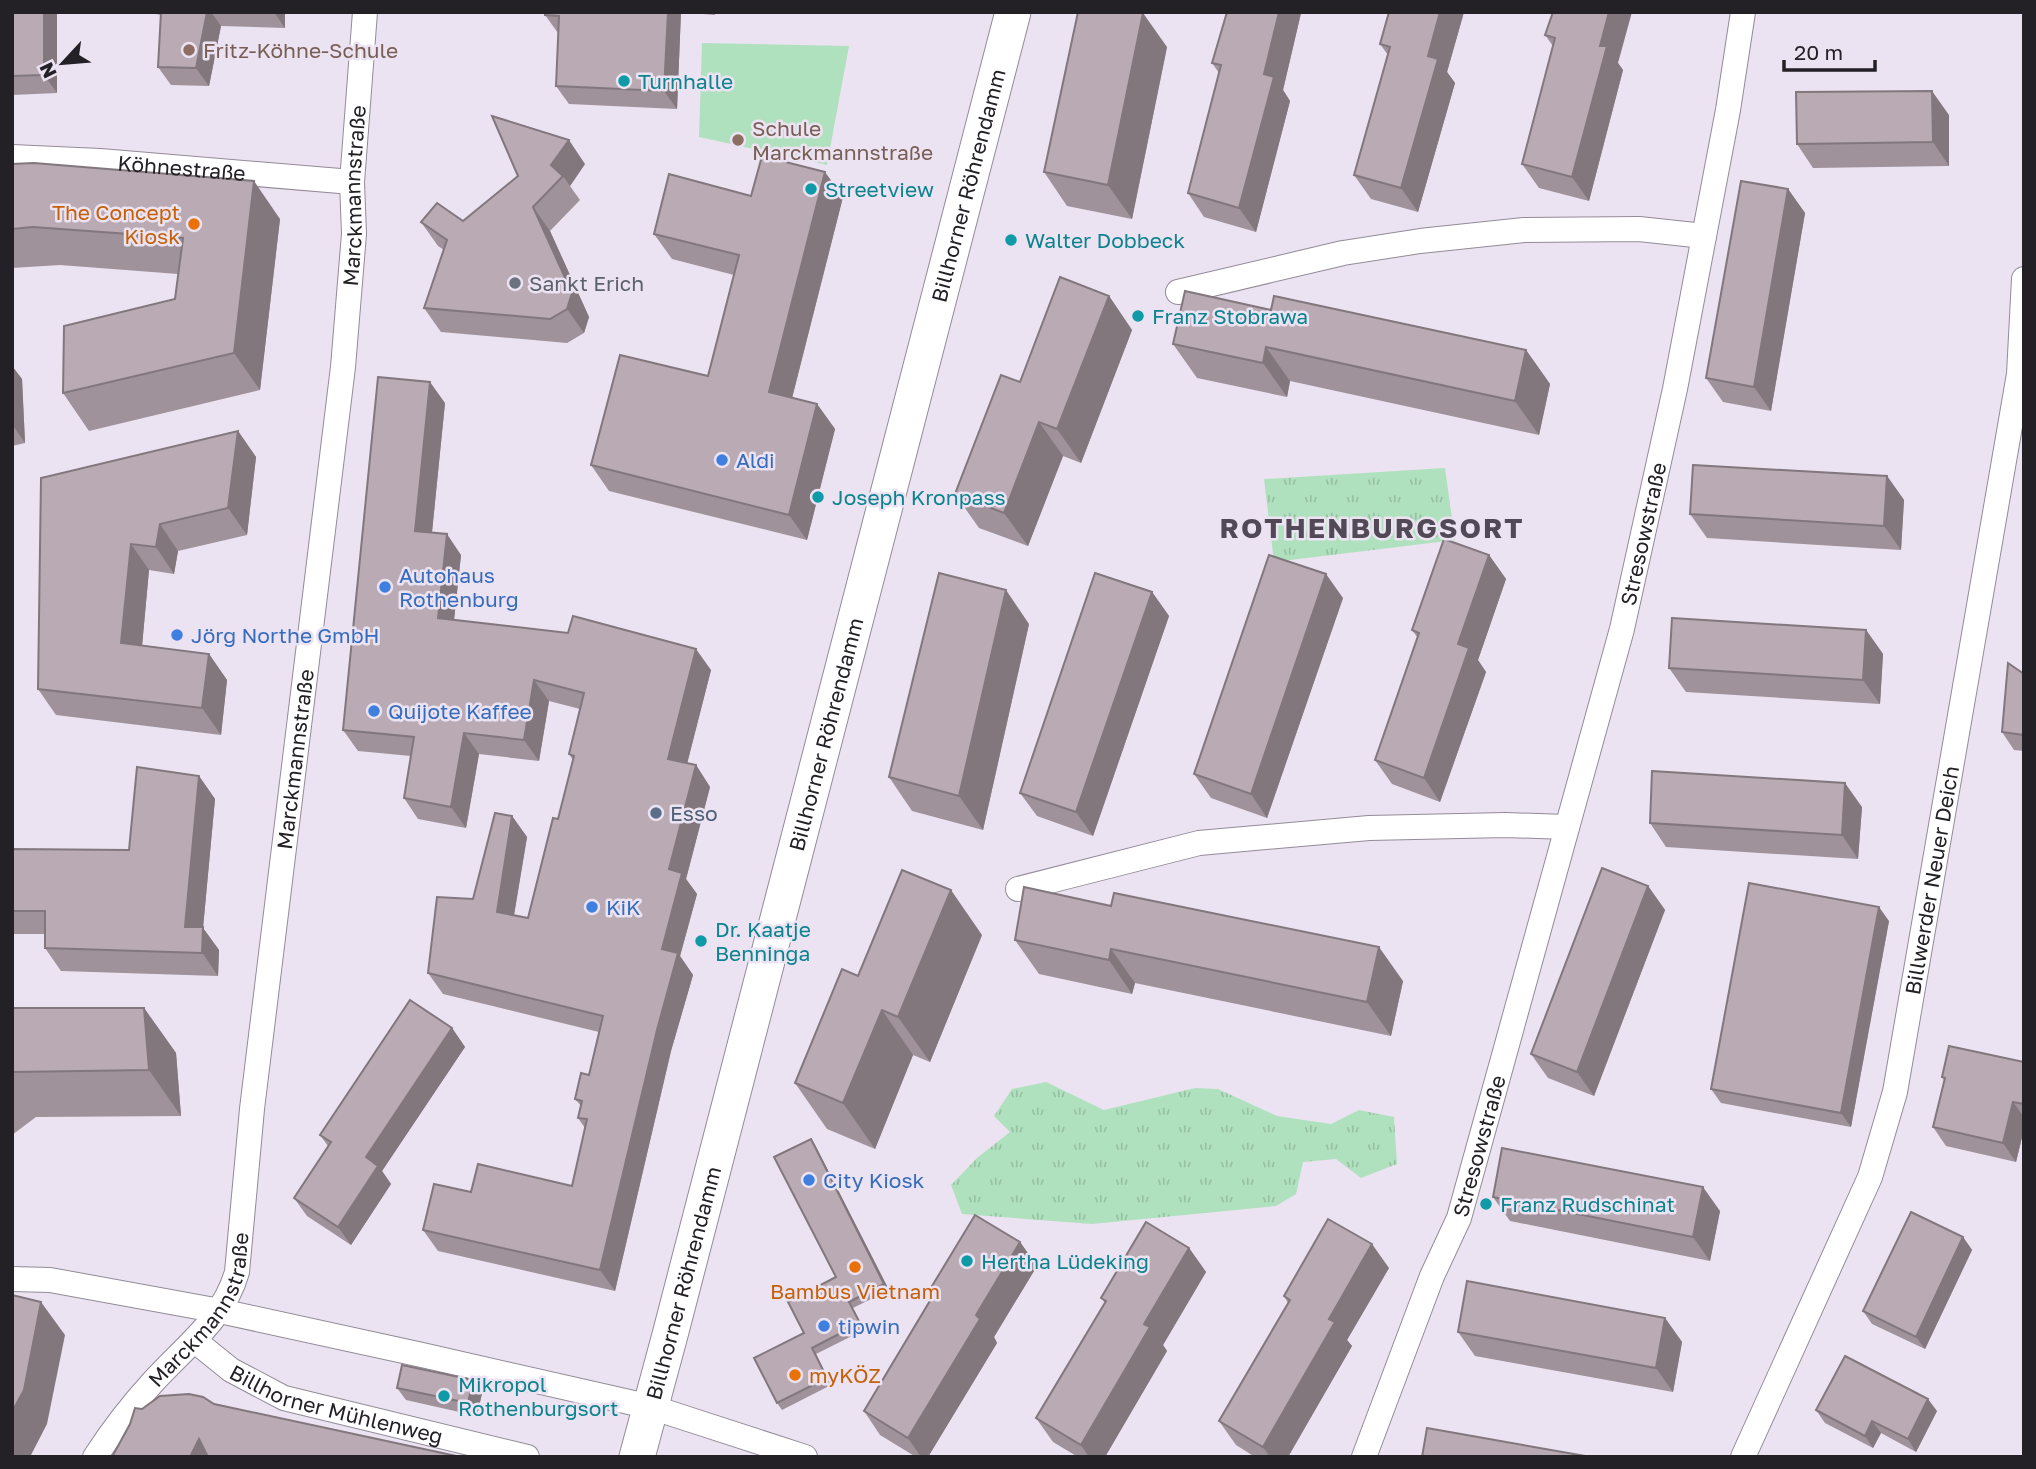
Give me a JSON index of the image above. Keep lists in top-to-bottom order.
{
  "streets": {
    "street": [
      "Köhnestraße",
      "Billhorner Röhrendamm",
      "Marckmannstraße",
      "Stresowstraße",
      "Billwerder Neuer Deich",
      "Billhorner Mühlenweg"
    ]
  },
  "crossings": [
    ["Köhnestraße", "Marckmannstraße"],
    ["Marckmannstraße", "Billhorner Mühlenweg"]
  ],
  "districts": ["ROTHENBURGSORT"],
  "places": [
    "Fritz-Köhne-Schule",
    "Turnhalle",
    "Schule Marckmannstraße",
    "Streetview",
    "The Concept Kiosk",
    "Walter Dobbeck",
    "Sankt Erich",
    "Franz Stobrawa",
    "Aldi",
    "Joseph Kronpass",
    "Autohaus Rothenburg",
    "Jörg Northe GmbH",
    "Quijote Kaffee",
    "Esso",
    "KiK",
    "Dr. Kaatje Benninga",
    "City Kiosk",
    "Franz Rudschinat",
    "Hertha Lüdeking",
    "Bambus Vietnam",
    "tipwin",
    "myKÖZ",
    "Mikropol Rothenburgsort"
  ],
  "scale_bar": "20 m",
  "north": "bottom left"
}
